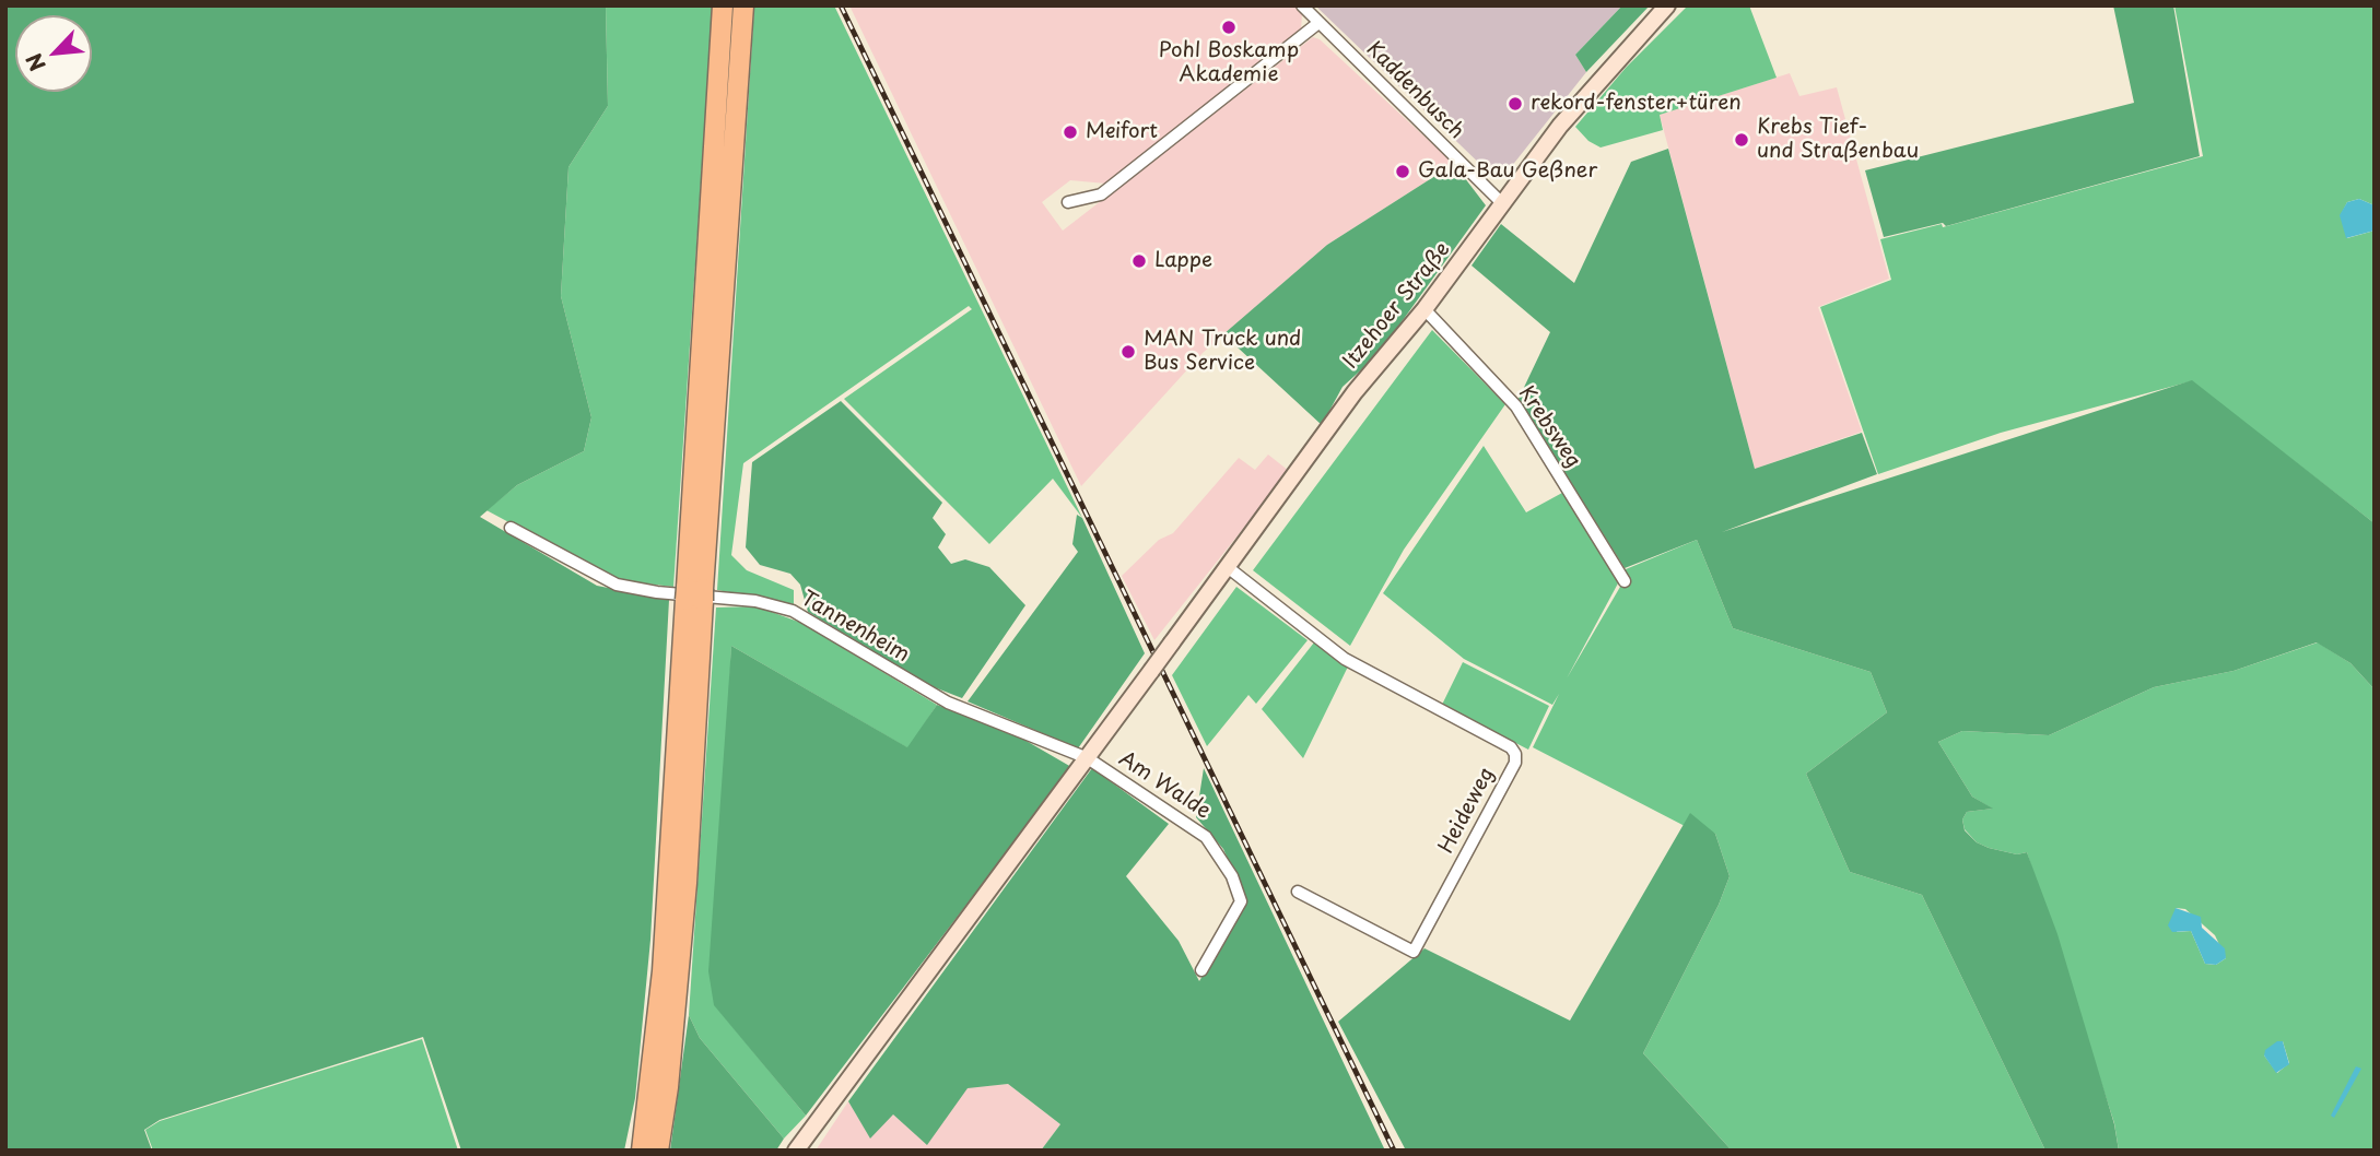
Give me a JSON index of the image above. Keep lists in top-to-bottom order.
{
  "streets": {
    "main road": ["Itzehoer Straße"],
    "street": [
      "Kaddenbusch",
      "Krebsweg",
      "Tannenheim",
      "Am Walde",
      "Heideweg"
    ]
  },
  "crossings": [
    ["Kaddenbusch", "Itzehoer Straße"],
    ["Itzehoer Straße", "Krebsweg"],
    ["Itzehoer Straße", "Tannenheim"],
    ["Itzehoer Straße", "Am Walde"],
    ["Itzehoer Straße", "Heideweg"],
    ["Tannenheim", "Am Walde"]
  ],
  "places": [
    "Pohl Boskamp Akademie",
    "rekord-fenster+türen",
    "Meifort",
    "Krebs Tief- und Straßenbau",
    "Gala-Bau Geßner",
    "Lappe",
    "MAN Truck und Bus Service"
  ],
  "north": "bottom left"
}
